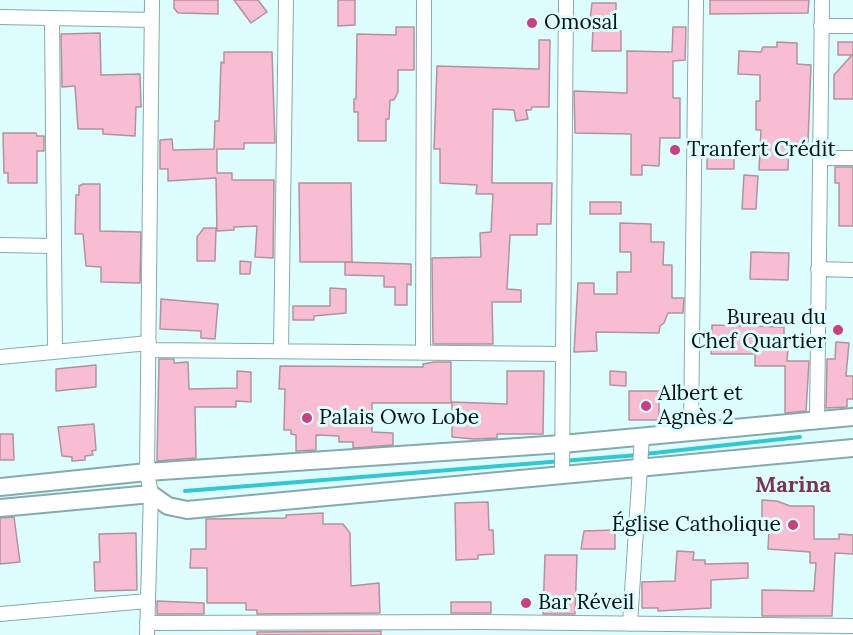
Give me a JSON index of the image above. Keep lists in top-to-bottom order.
{
  "districts": ["Marina"],
  "places": [
    "Omosal",
    "Tranfert Crédit",
    "Bureau du Chef Quartier",
    "Albert et Agnès 2",
    "Palais Owo Lobe",
    "Église Catholique",
    "Bar Réveil"
  ]
}
